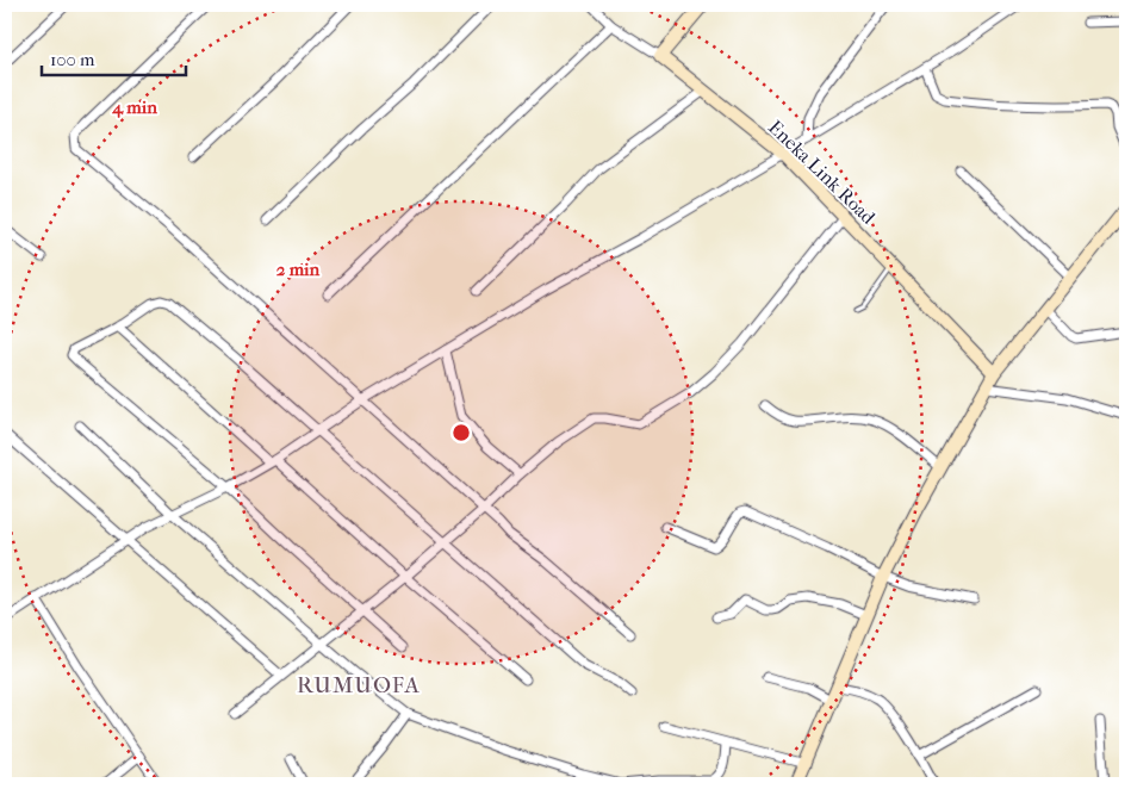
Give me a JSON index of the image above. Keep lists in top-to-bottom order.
{
  "streets": {
    "street": ["Eneka Link Road"]
  },
  "districts": ["RUMUOFA"],
  "scale_bar": "100 m",
  "rings": ["4 min", "2 min"]
}
